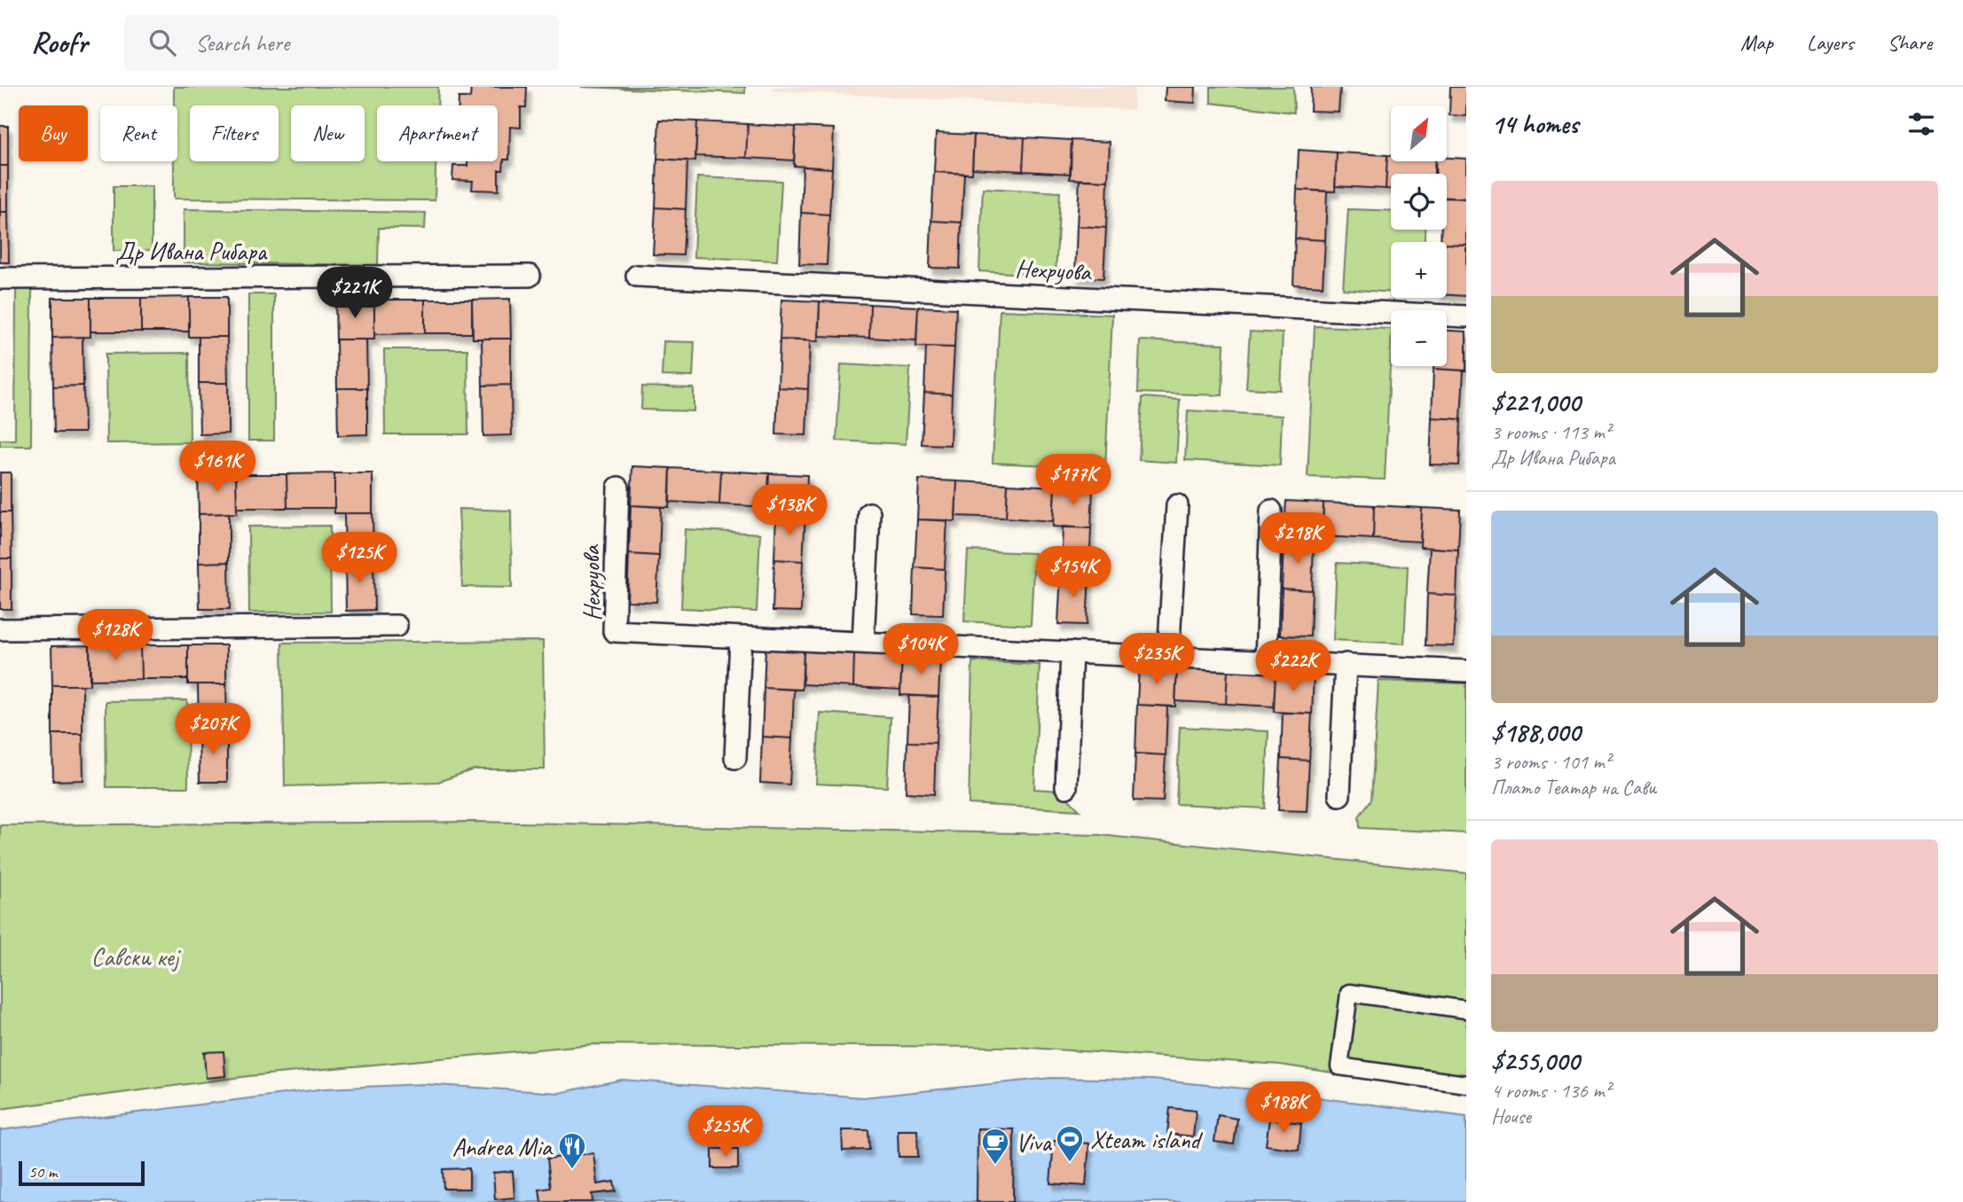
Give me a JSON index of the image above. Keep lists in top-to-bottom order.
{
  "streets": {
    "street": ["Др Ивана Рибара", "Нехруова"]
  },
  "parks": ["Савски кеј"],
  "places": {
    "sports": ["Xteam island"],
    "cafe": ["Viva"],
    "restaurant": ["Andrea Mia"]
  },
  "scale_bar": "50 m",
  "north": "top right",
  "page": {
    "header": "Roofr",
    "search": "Search here",
    "nav": ["Map", "Layers", "Share"],
    "heading": "14 homes",
    "map_buttons": ["+", "−"],
    "chip": [
      "Buy",
      "Rent",
      "Filters",
      "New",
      "Apartment"
    ],
    "list": [
      {
        "name": "$221,000",
        "note": "3 rooms · 113 m² · Др Ивана Рибара"
      },
      {
        "name": "$188,000",
        "note": "3 rooms · 101 m² · Плато Театар на Сави"
      },
      {
        "name": "$255,000",
        "note": "4 rooms · 136 m² · House"
      }
    ],
    "price": [
      "$221K",
      "$161K",
      "$177K",
      "$138K",
      "$218K",
      "$125K",
      "$154K",
      "$128K",
      "$104K",
      "$235K",
      "$222K",
      "$207K",
      "$188K",
      "$255K"
    ],
    "scale": "50 m"
  }
}
